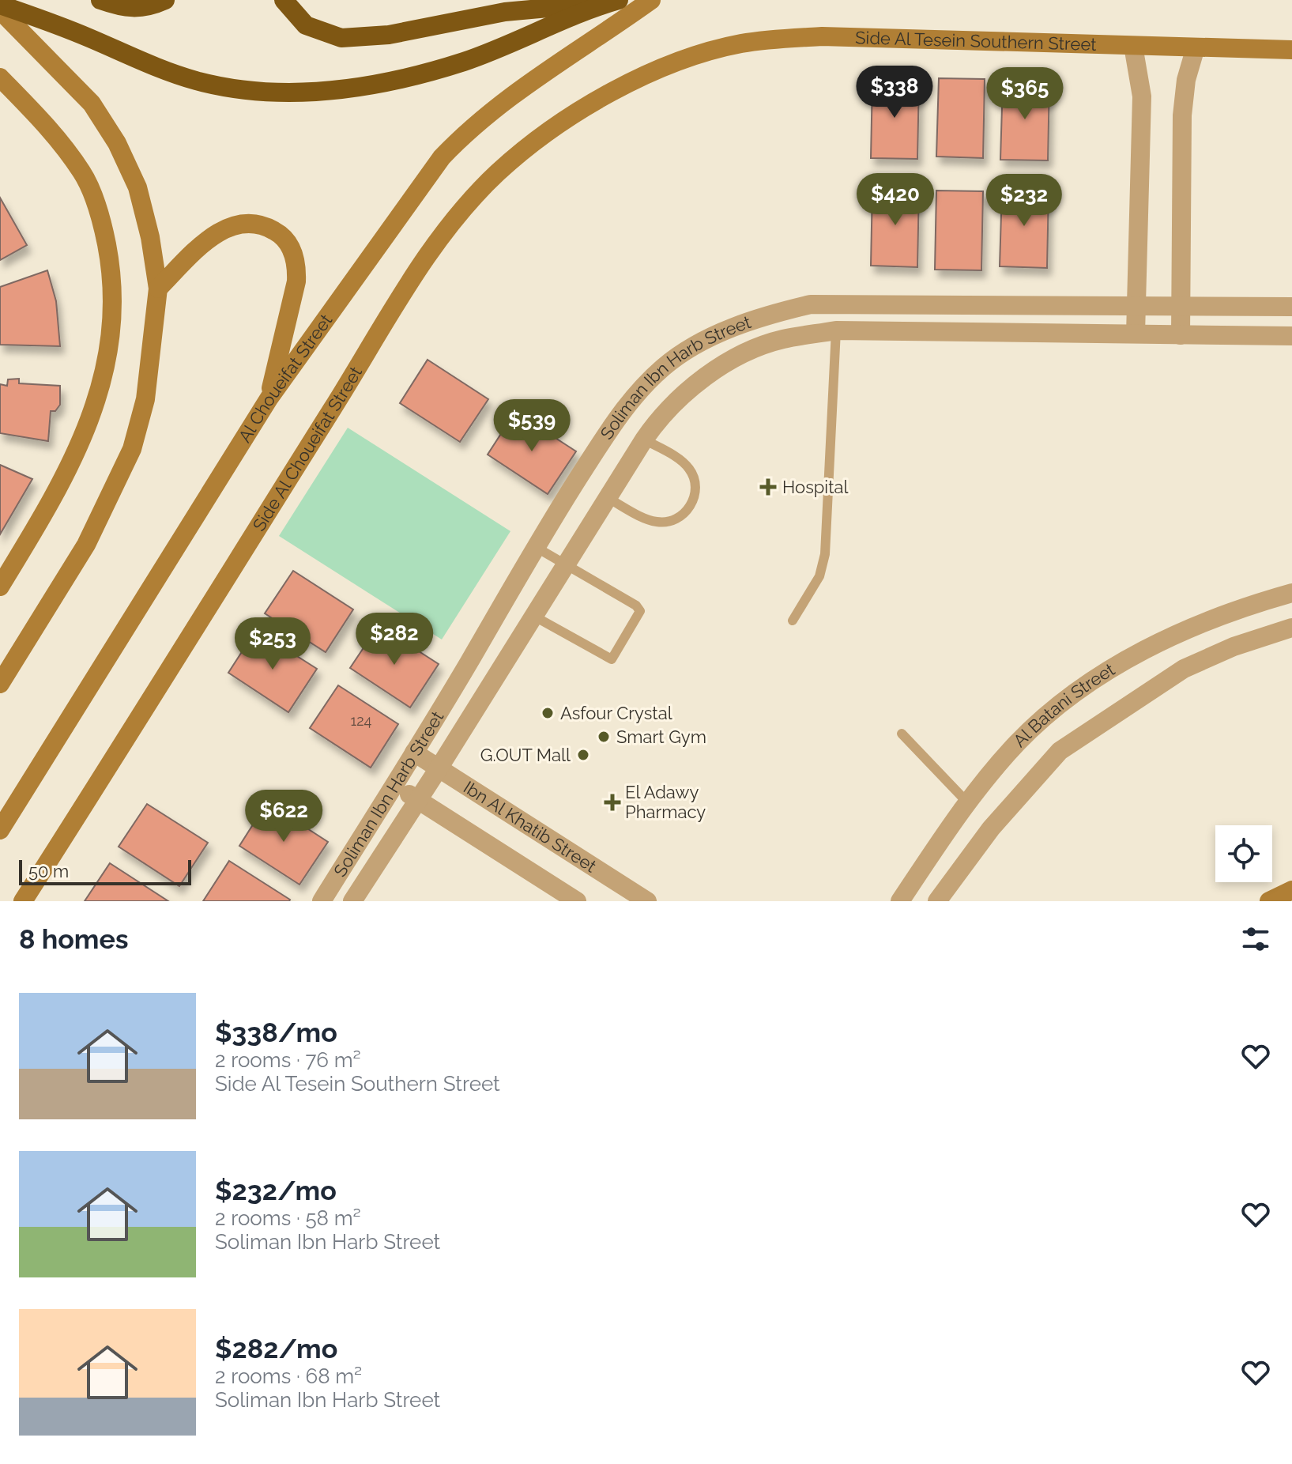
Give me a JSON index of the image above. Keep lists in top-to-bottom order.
{
  "streets": {
    "street": [
      "Side Al Tesein Southern Street",
      "Al Choueifat Street",
      "Soliman Ibn Harb Street",
      "Side Al Choueifat Street",
      "Al Batani Street",
      "Ibn Al Khatib Street"
    ]
  },
  "crossings": [
    ["Side Al Tesein Southern Street", "Side Al Choueifat Street"],
    ["Soliman Ibn Harb Street", "Ibn Al Khatib Street"]
  ],
  "places": {
    "health": ["Hospital", "El Adawy Pharmacy"],
    "other": ["Asfour Crystal", "Smart Gym", "G.OUT Mall"]
  },
  "house_numbers": ["124"],
  "scale_bar": "50 m",
  "page": {
    "price": [
      "$338",
      "$365",
      "$420",
      "$232",
      "$539",
      "$282",
      "$253",
      "$622"
    ],
    "scale": "50 m",
    "heading": "8 homes",
    "list": [
      {
        "name": "$338/mo",
        "note": "2 rooms · 76 m² · Side Al Tesein Southern Street"
      },
      {
        "name": "$232/mo",
        "note": "2 rooms · 58 m² · Soliman Ibn Harb Street"
      },
      {
        "name": "$282/mo",
        "note": "2 rooms · 68 m² · Soliman Ibn Harb Street"
      }
    ]
  }
}
